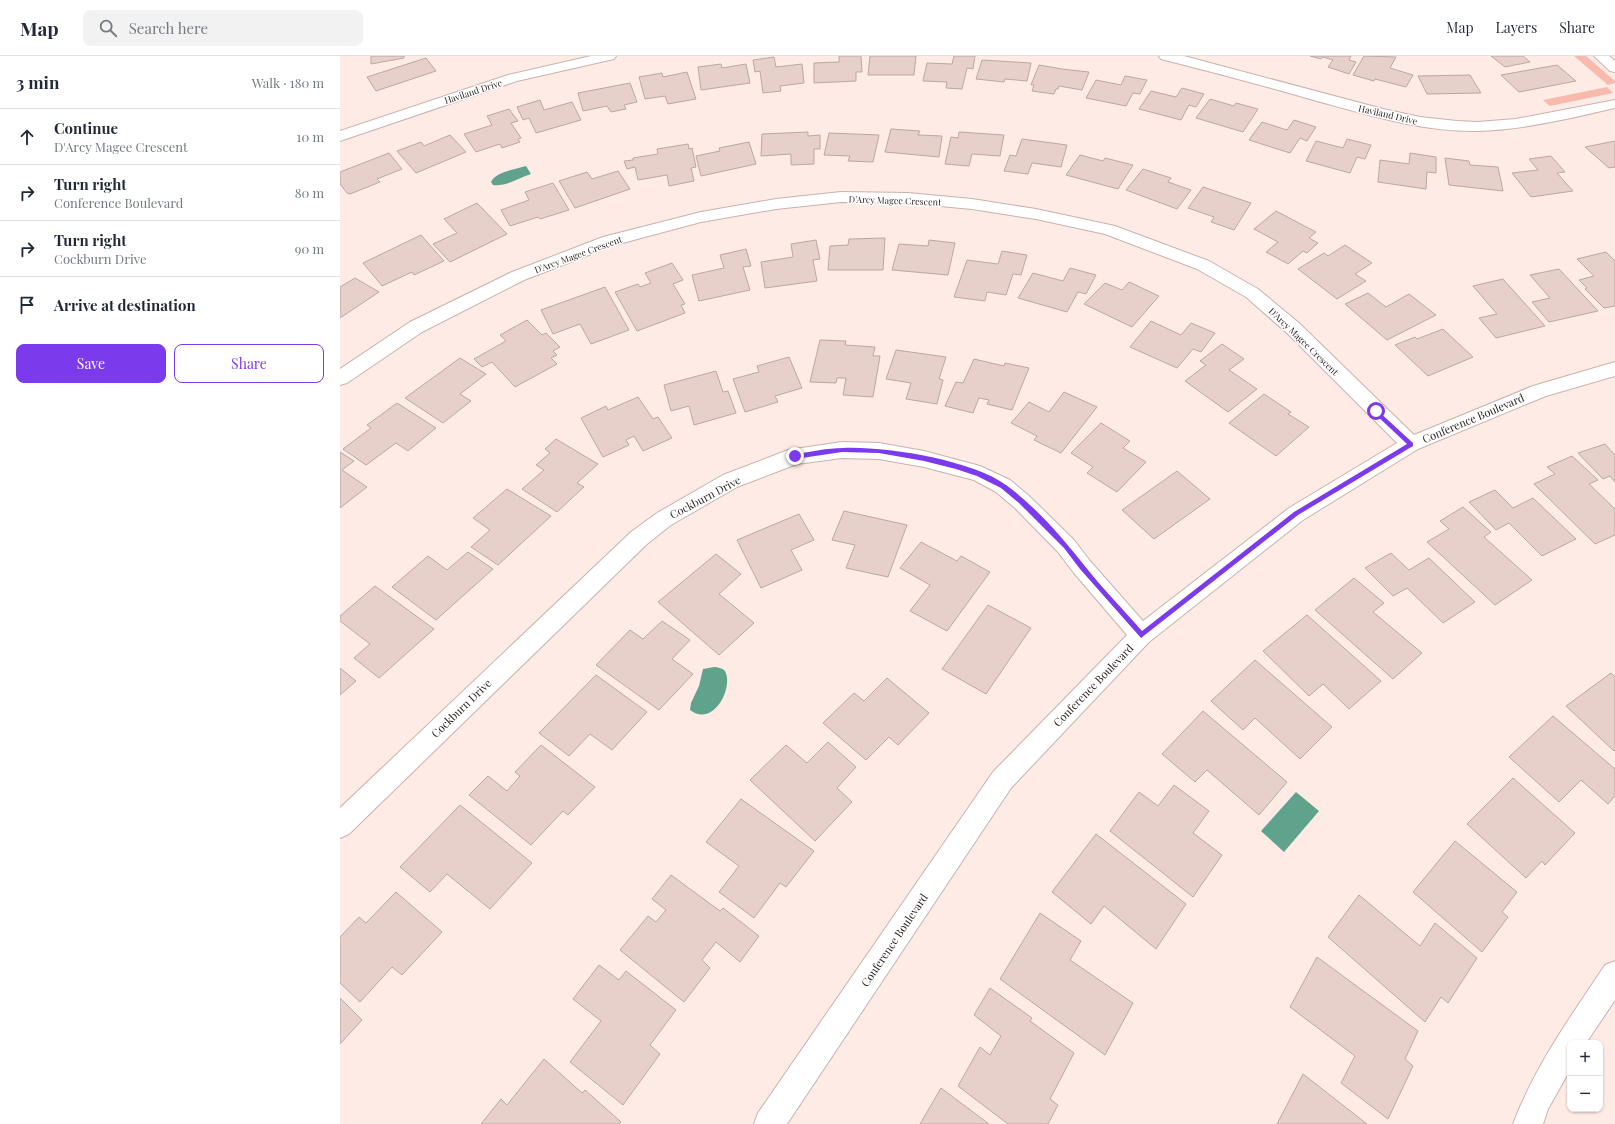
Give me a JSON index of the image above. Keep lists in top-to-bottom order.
{
  "streets": {
    "street": [
      "Haviland Drive",
      "D'Arcy Magee Crescent",
      "Conference Boulevard",
      "Cockburn Drive"
    ]
  },
  "crossings": [
    ["D'Arcy Magee Crescent", "Conference Boulevard"],
    ["Conference Boulevard", "Cockburn Drive"]
  ],
  "page": {
    "header": "Map",
    "search": "Search here",
    "nav": ["Map", "Layers", "Share"],
    "heading": ["3 min", "Walk · 180 m"],
    "list": [
      ["Continue", "D'Arcy Magee Crescent", "10 m"],
      ["Turn right", "Conference Boulevard", "80 m"],
      ["Turn right", "Cockburn Drive", "90 m"],
      "Arrive at destination"
    ],
    "buttons": ["Save", "Share"],
    "map_buttons": ["+", "−"]
  }
}
